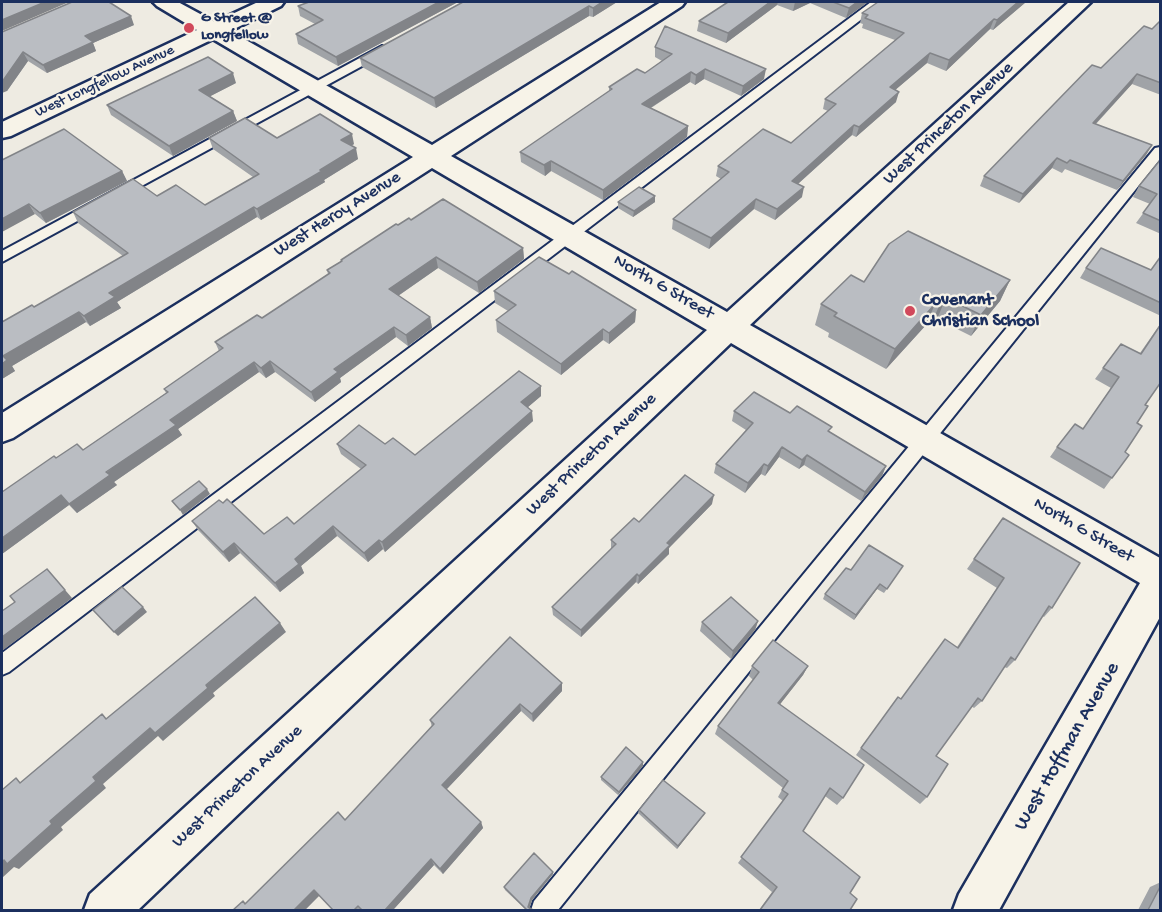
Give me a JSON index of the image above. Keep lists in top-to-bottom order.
{
  "streets": {
    "street": [
      "West Longfellow Avenue",
      "West Princeton Avenue",
      "West Heroy Avenue",
      "North G Street",
      "West Hoffman Avenue"
    ]
  },
  "crossings": [
    ["West Longfellow Avenue", "North G Street"],
    ["West Princeton Avenue", "North G Street"],
    ["West Heroy Avenue", "North G Street"]
  ],
  "places": ["G Street @ Longfellow", "Covenant Christian School"]
}
